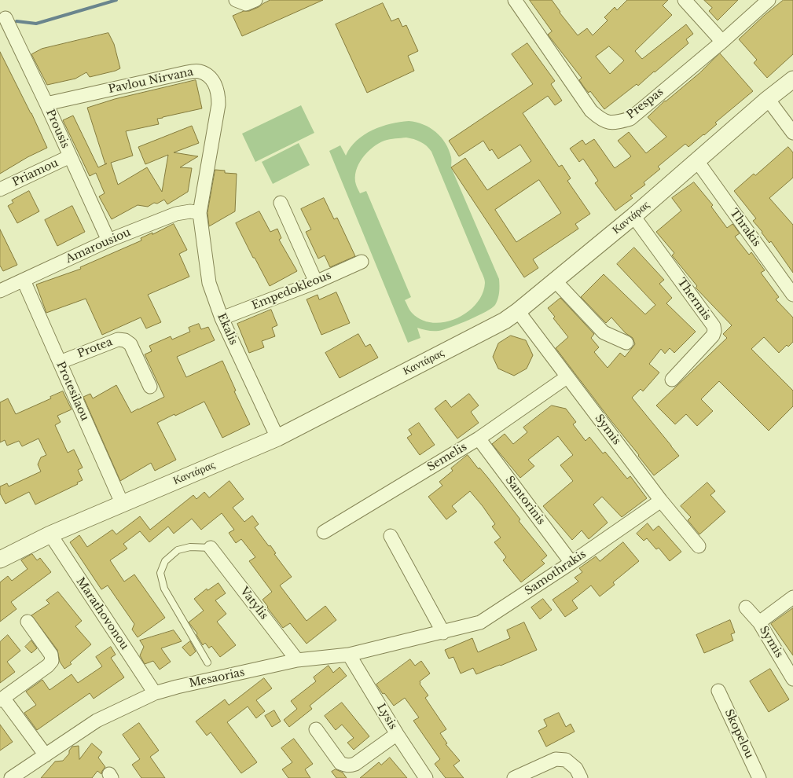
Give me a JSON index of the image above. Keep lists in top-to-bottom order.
{
  "streets": {
    "street": [
      "Pavlou Nirvana",
      "Prespas",
      "Prousis",
      "Priamou",
      "Καντάρας",
      "Thrakis",
      "Amarousiou",
      "Empedokleous",
      "Thermis",
      "Ekalis",
      "Protea",
      "Protesilaou",
      "Symis",
      "Semelis",
      "Santorinis",
      "Samothrakis",
      "Vatylis",
      "Marathovonou",
      "Mesaorias",
      "Lysis",
      "Skopelou"
    ]
  },
  "crossings": [
    ["Pavlou Nirvana", "Prousis"],
    ["Pavlou Nirvana", "Amarousiou"],
    ["Pavlou Nirvana", "Ekalis"],
    ["Prousis", "Priamou"],
    ["Prousis", "Amarousiou"],
    ["Καντάρας", "Thrakis"],
    ["Καντάρας", "Thermis"],
    ["Καντάρας", "Ekalis"],
    ["Καντάρας", "Protesilaou"],
    ["Καντάρας", "Symis"],
    ["Καντάρας", "Marathovonou"],
    ["Amarousiou", "Ekalis"],
    ["Amarousiou", "Protesilaou"],
    ["Empedokleous", "Ekalis"],
    ["Protea", "Protesilaou"],
    ["Symis", "Semelis"],
    ["Symis", "Samothrakis"],
    ["Semelis", "Santorinis"],
    ["Santorinis", "Samothrakis"],
    ["Samothrakis", "Mesaorias"],
    ["Vatylis", "Mesaorias"],
    ["Marathovonou", "Mesaorias"],
    ["Mesaorias", "Lysis"]
  ]
}
